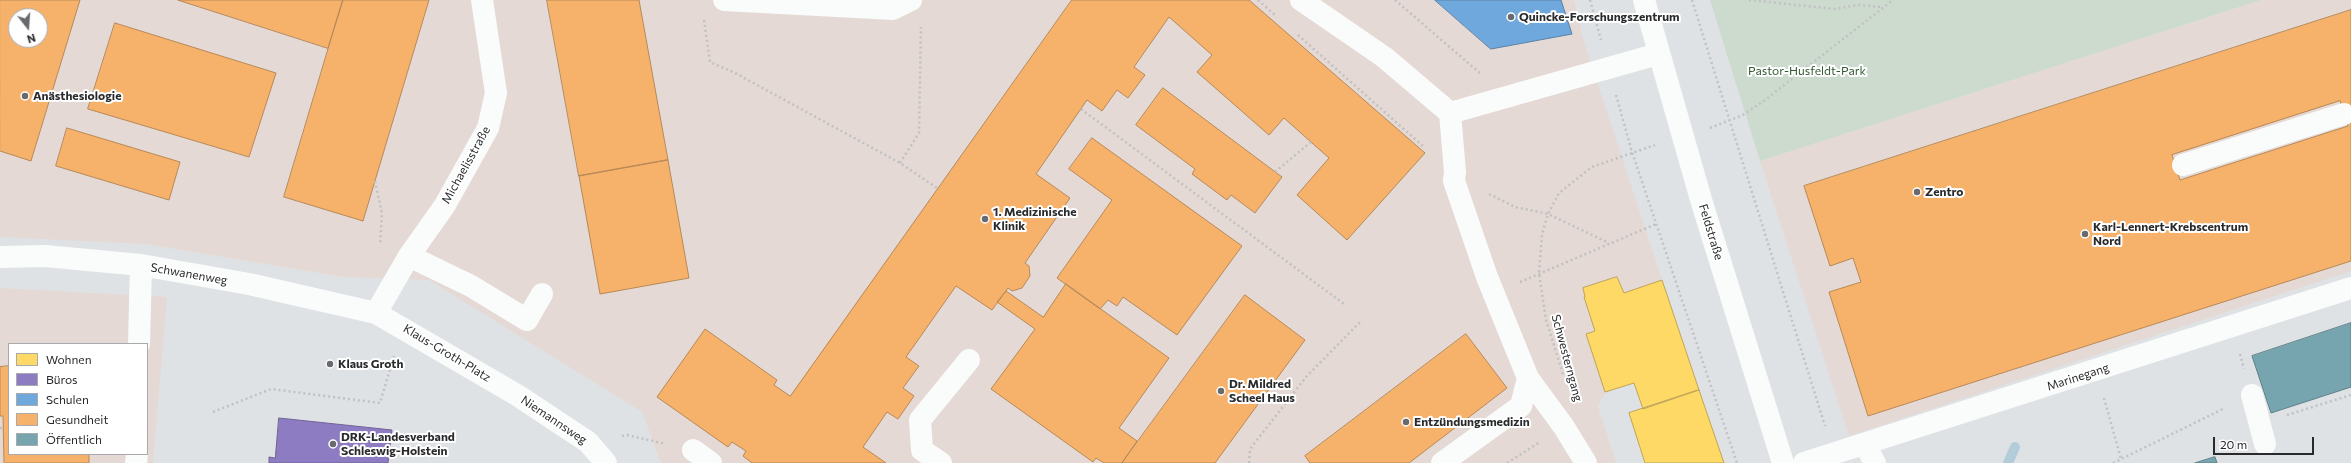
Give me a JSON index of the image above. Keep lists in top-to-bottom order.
{
  "streets": {
    "street": [
      "Michaelisstraße",
      "Feldstraße",
      "Schwanenweg",
      "Klaus-Groth-Platz",
      "Marinegang",
      "Niemannsweg"
    ],
    "path": ["Schwesterngang"]
  },
  "crossings": [
    ["Michaelisstraße", "Schwanenweg"],
    ["Michaelisstraße", "Klaus-Groth-Platz"],
    ["Schwanenweg", "Klaus-Groth-Platz"],
    ["Klaus-Groth-Platz", "Niemannsweg"]
  ],
  "parks": ["Pastor-Husfeldt-Park"],
  "places": [
    "Quincke-Forschungszentrum",
    "Anästhesiologie",
    "Zentro",
    "1. Medizinische Klinik",
    "Karl-Lennert-Krebscentrum Nord",
    "Klaus Groth",
    "Dr. Mildred Scheel Haus",
    "Entzündungsmedizin",
    "DRK-Landesverband Schleswig-Holstein"
  ],
  "legend": [
    "Wohnen",
    "Büros",
    "Schulen",
    "Gesundheit",
    "Öffentlich"
  ],
  "scale_bar": "20 m",
  "north": "bottom"
}
